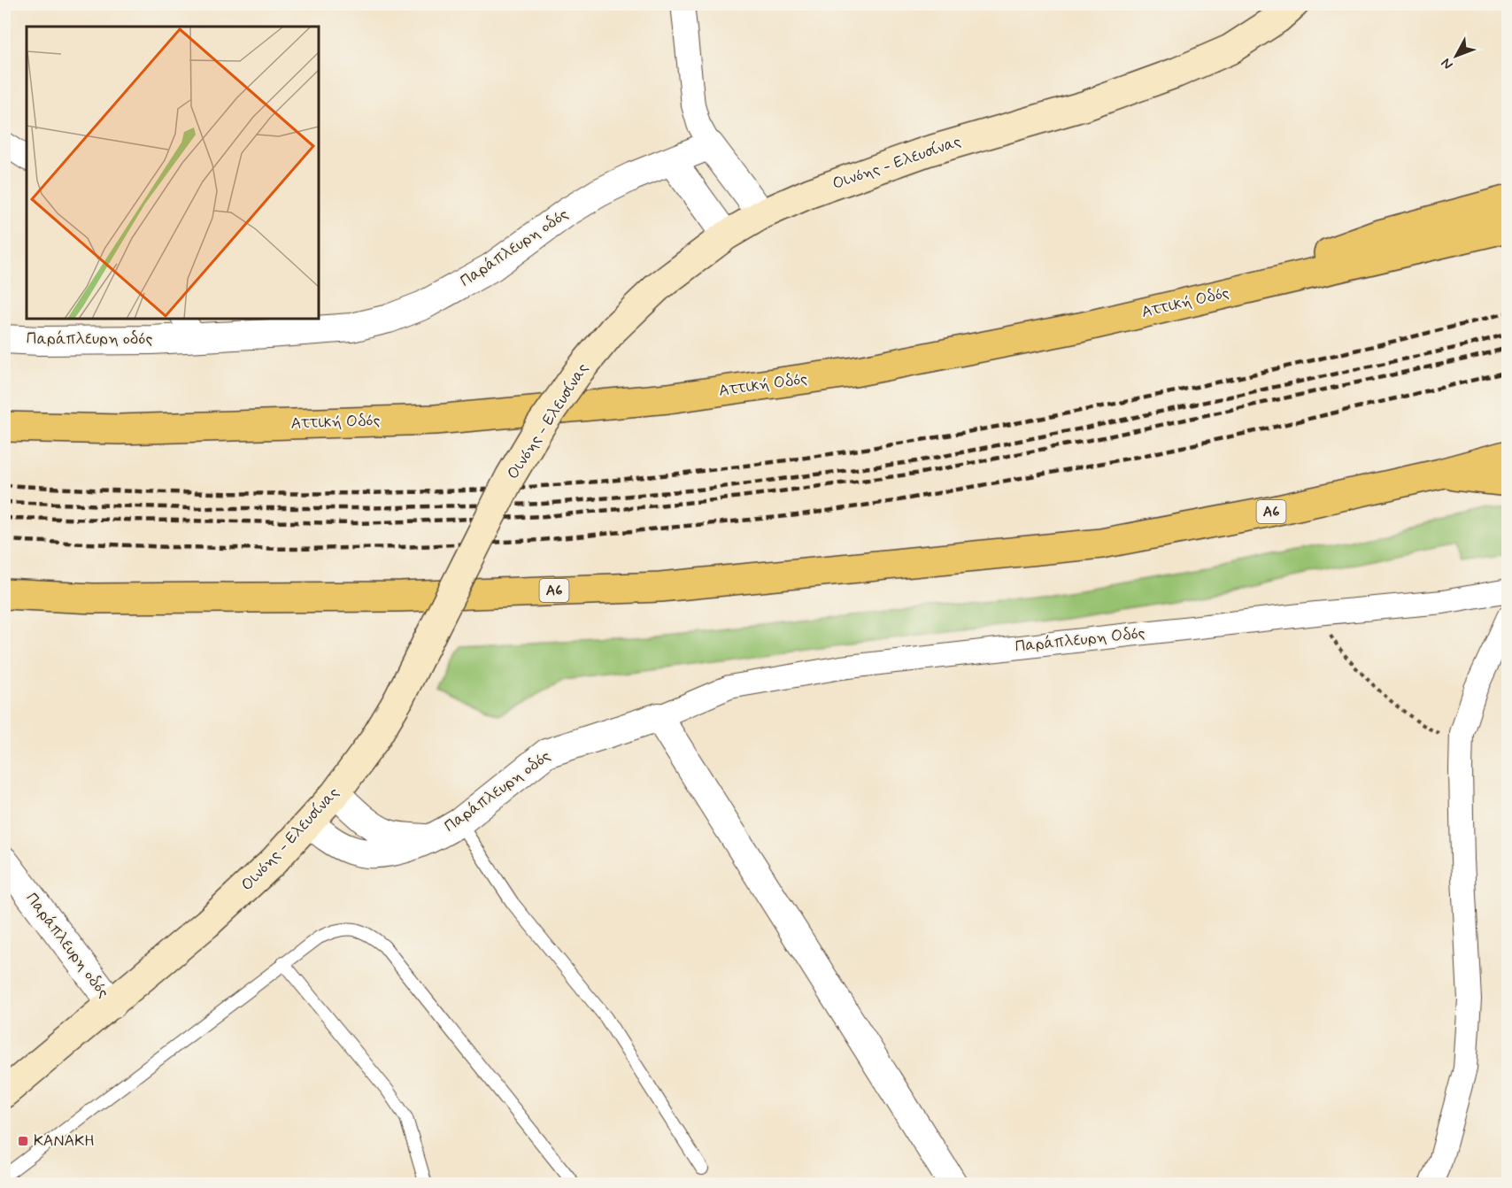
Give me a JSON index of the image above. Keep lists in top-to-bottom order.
{
  "streets": {
    "highway": ["Αττική Οδός", "Α6"],
    "main road": ["Οινόης - Ελευσίνας"],
    "street": ["Παράπλευρη οδός", "Παράπλευρη Οδός"]
  },
  "crossings": [
    ["Οινόης - Ελευσίνας", "Παράπλευρη οδός"],
    ["Παράπλευρη οδός", "Παράπλευρη Οδός"]
  ],
  "places": {
    "transit": ["ΚΑΝΑΚΗ"]
  },
  "north": "bottom left"
}
